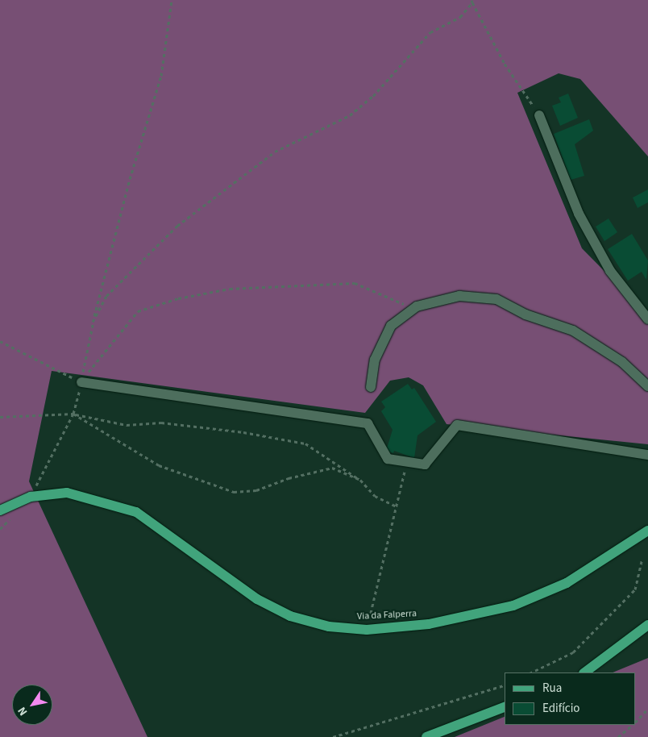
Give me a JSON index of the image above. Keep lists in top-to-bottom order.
{
  "streets": {
    "main road": ["Via da Falperra"]
  },
  "legend": ["Rua", "Edifício"],
  "north": "bottom left"
}
